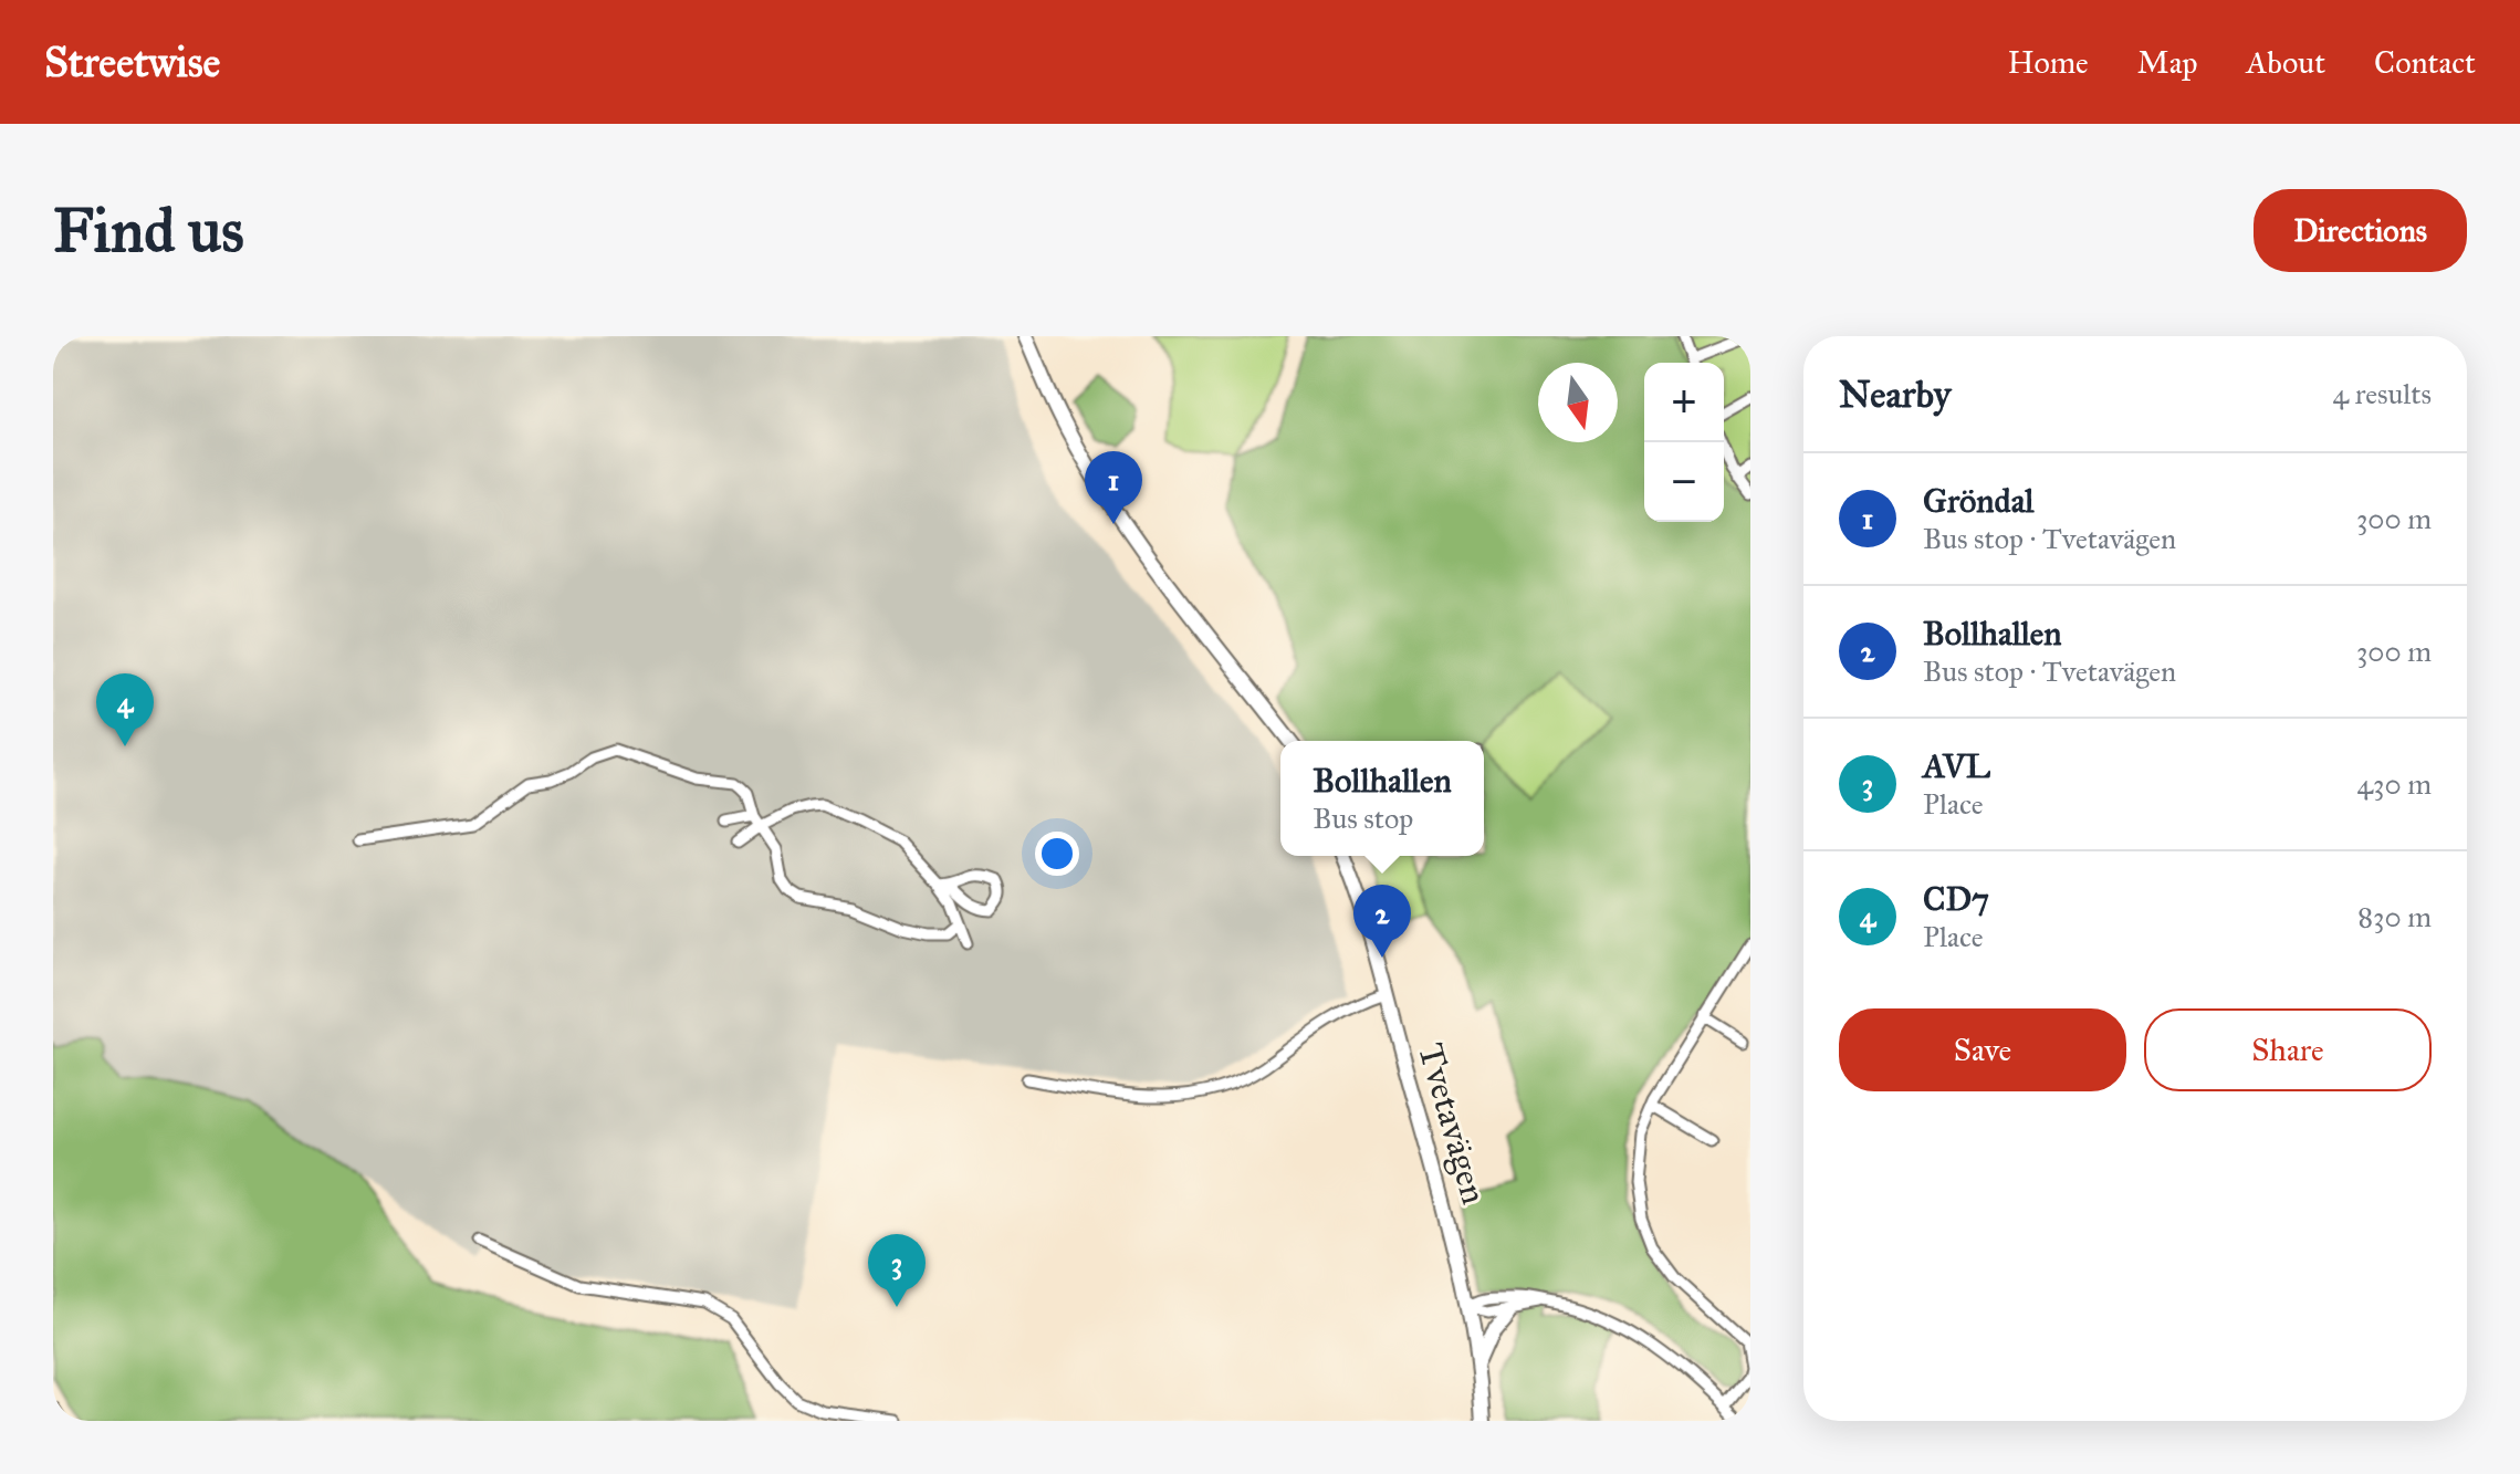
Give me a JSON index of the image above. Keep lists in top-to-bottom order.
{
  "streets": {
    "main road": ["Tvetavägen"]
  },
  "north": "bottom",
  "page": {
    "header": "Streetwise",
    "nav": [
      "Home",
      "Map",
      "About",
      "Contact"
    ],
    "buttons": [
      "Directions",
      ["Save", "Share"]
    ],
    "title": "Find us",
    "heading": ["Nearby", "4 results"],
    "map_buttons": ["+", "−"],
    "pins": [
      "1",
      "4",
      "2",
      "3"
    ],
    "list": [
      {
        "mark": "1",
        "name": "Gröndal",
        "note": "Bus stop · Tvetavägen",
        "value": "300 m"
      },
      {
        "mark": "2",
        "name": "Bollhallen",
        "note": "Bus stop · Tvetavägen",
        "value": "300 m"
      },
      {
        "mark": "3",
        "name": "AVL",
        "note": "Place",
        "value": "430 m"
      },
      {
        "mark": "4",
        "name": "CD7",
        "note": "Place",
        "value": "830 m"
      }
    ],
    "popup": ["Bollhallen", "Bus stop"]
  }
}
